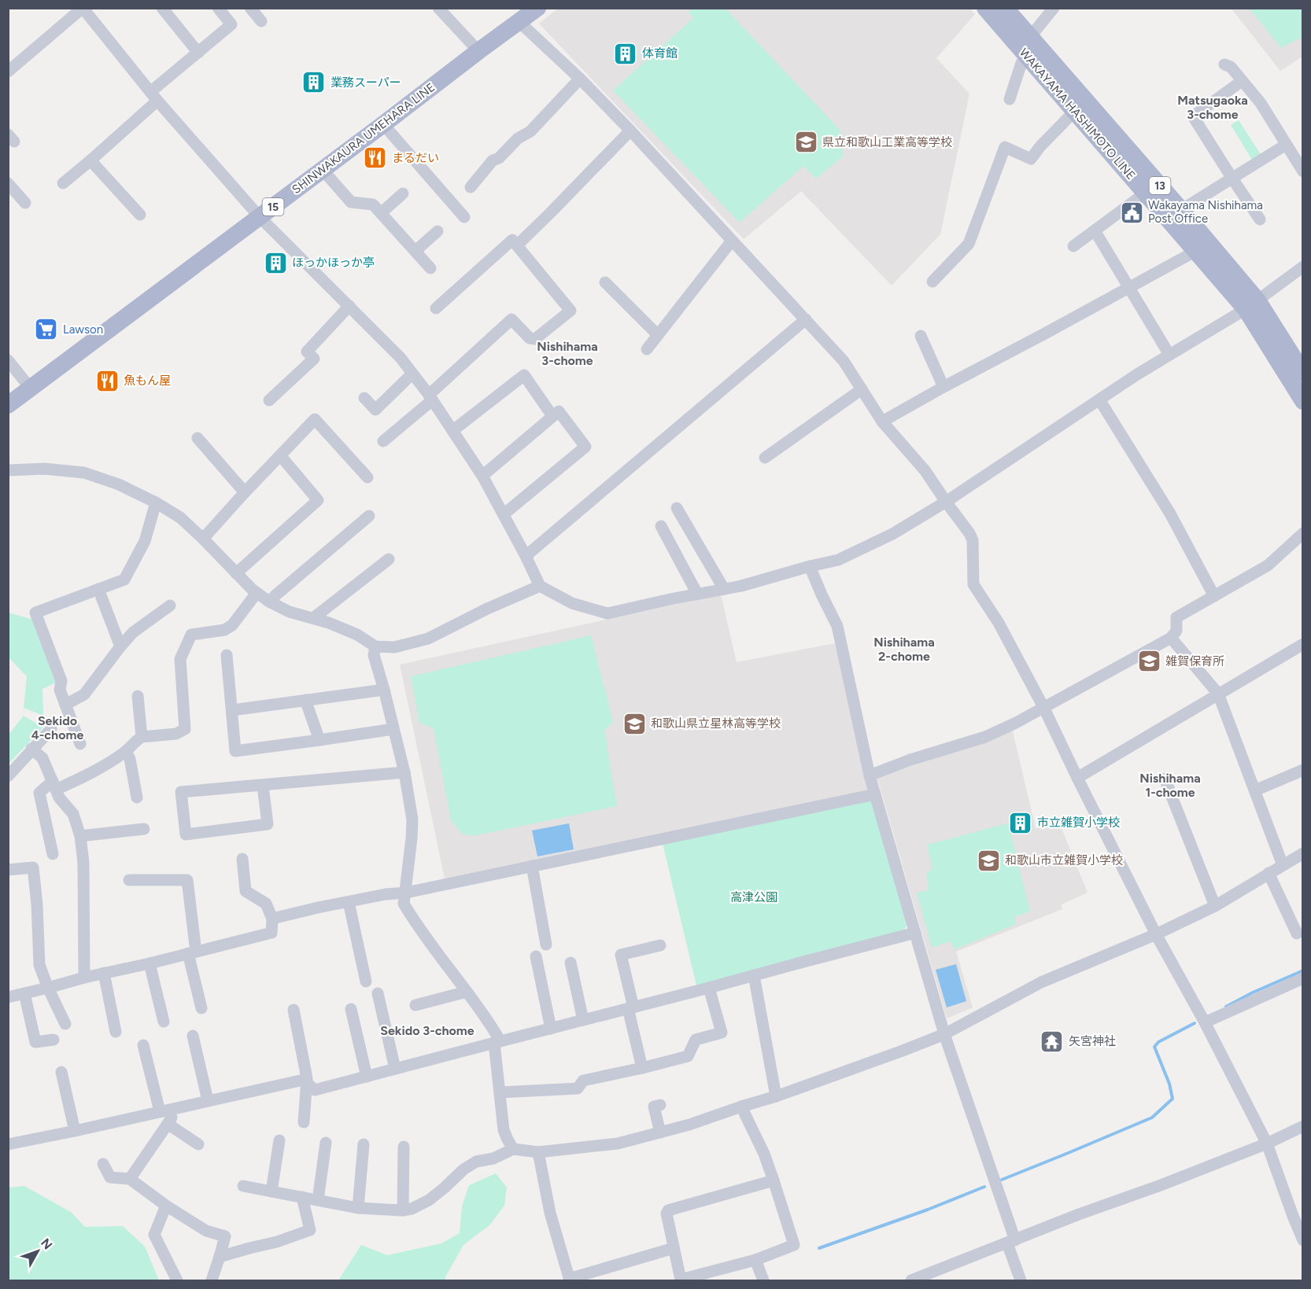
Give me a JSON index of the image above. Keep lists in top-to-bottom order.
{
  "streets": {
    "main road": [
      "WAKAYAMA HASHIMOTO LINE",
      "SHINWAKAURA UMEHARA LINE",
      "13",
      "15"
    ]
  },
  "districts": [
    "Matsugaoka 3-chome",
    "Nishihama 3-chome",
    "Nishihama 2-chome",
    "Sekido 4-chome",
    "Nishihama 1-chome",
    "Sekido 3-chome"
  ],
  "parks": ["高津公園"],
  "places": {
    "building": [
      "体育館",
      "業務スーパー",
      "ほっかほっか亭",
      "市立雑賀小学校"
    ],
    "school or university": [
      "県立和歌山工業高等学校",
      "雑賀保育所",
      "和歌山県立星林高等学校",
      "和歌山市立雑賀小学校"
    ],
    "restaurant": ["まるだい", "魚もん屋"],
    "public building": ["Wakayama Nishihama Post Office"],
    "supermarket": ["Lawson"],
    "temple": ["矢宮神社"]
  },
  "north": "top right"
}
